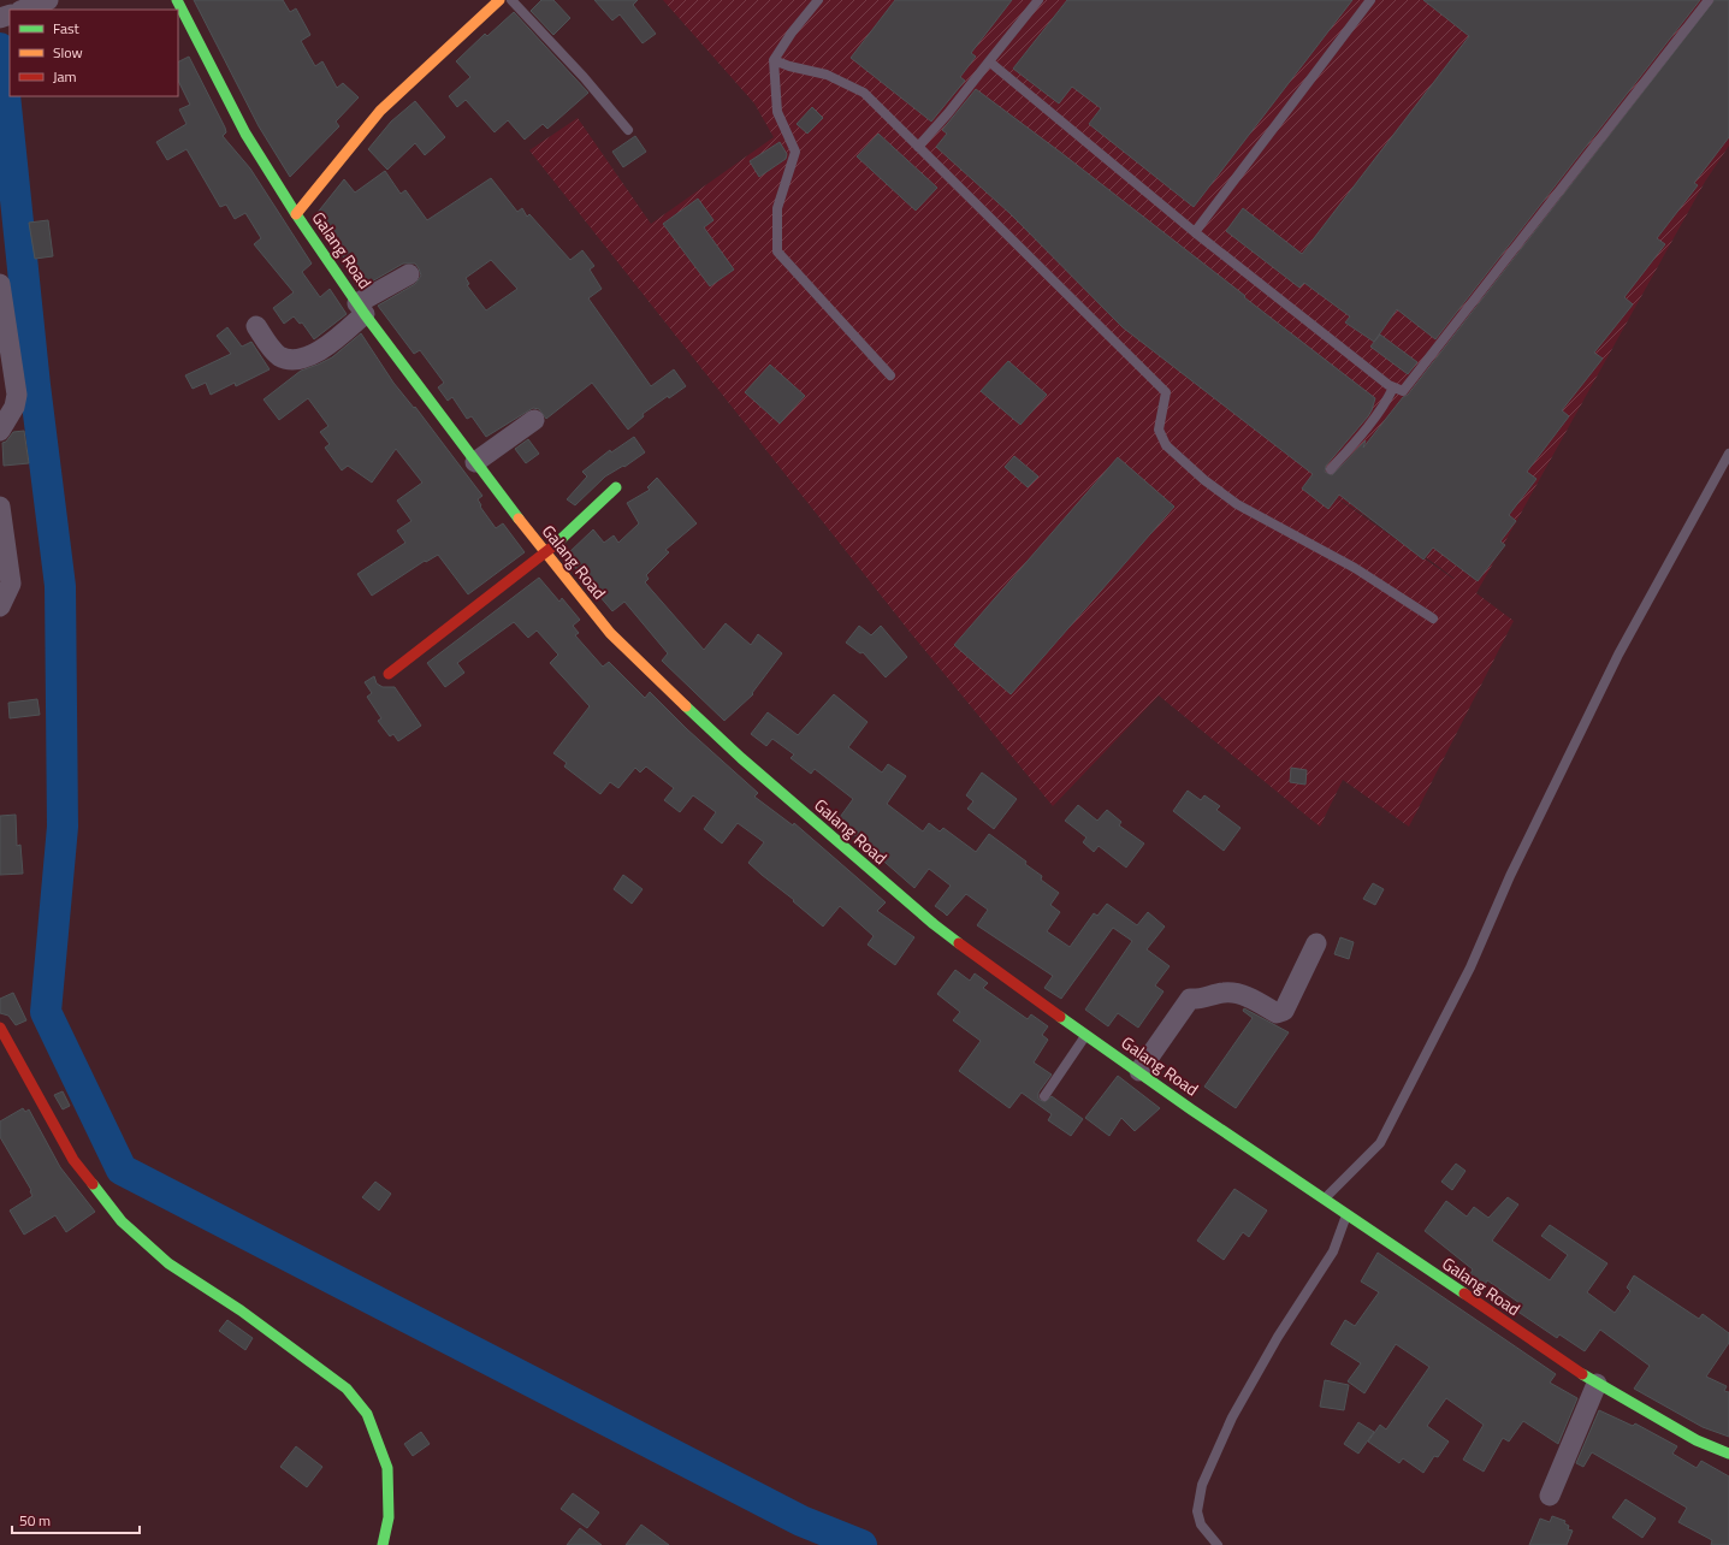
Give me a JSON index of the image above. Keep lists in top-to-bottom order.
{
  "streets": {
    "street": ["Galang Road"]
  },
  "legend": ["Fast", "Slow", "Jam"],
  "scale_bar": "50 m"
}
